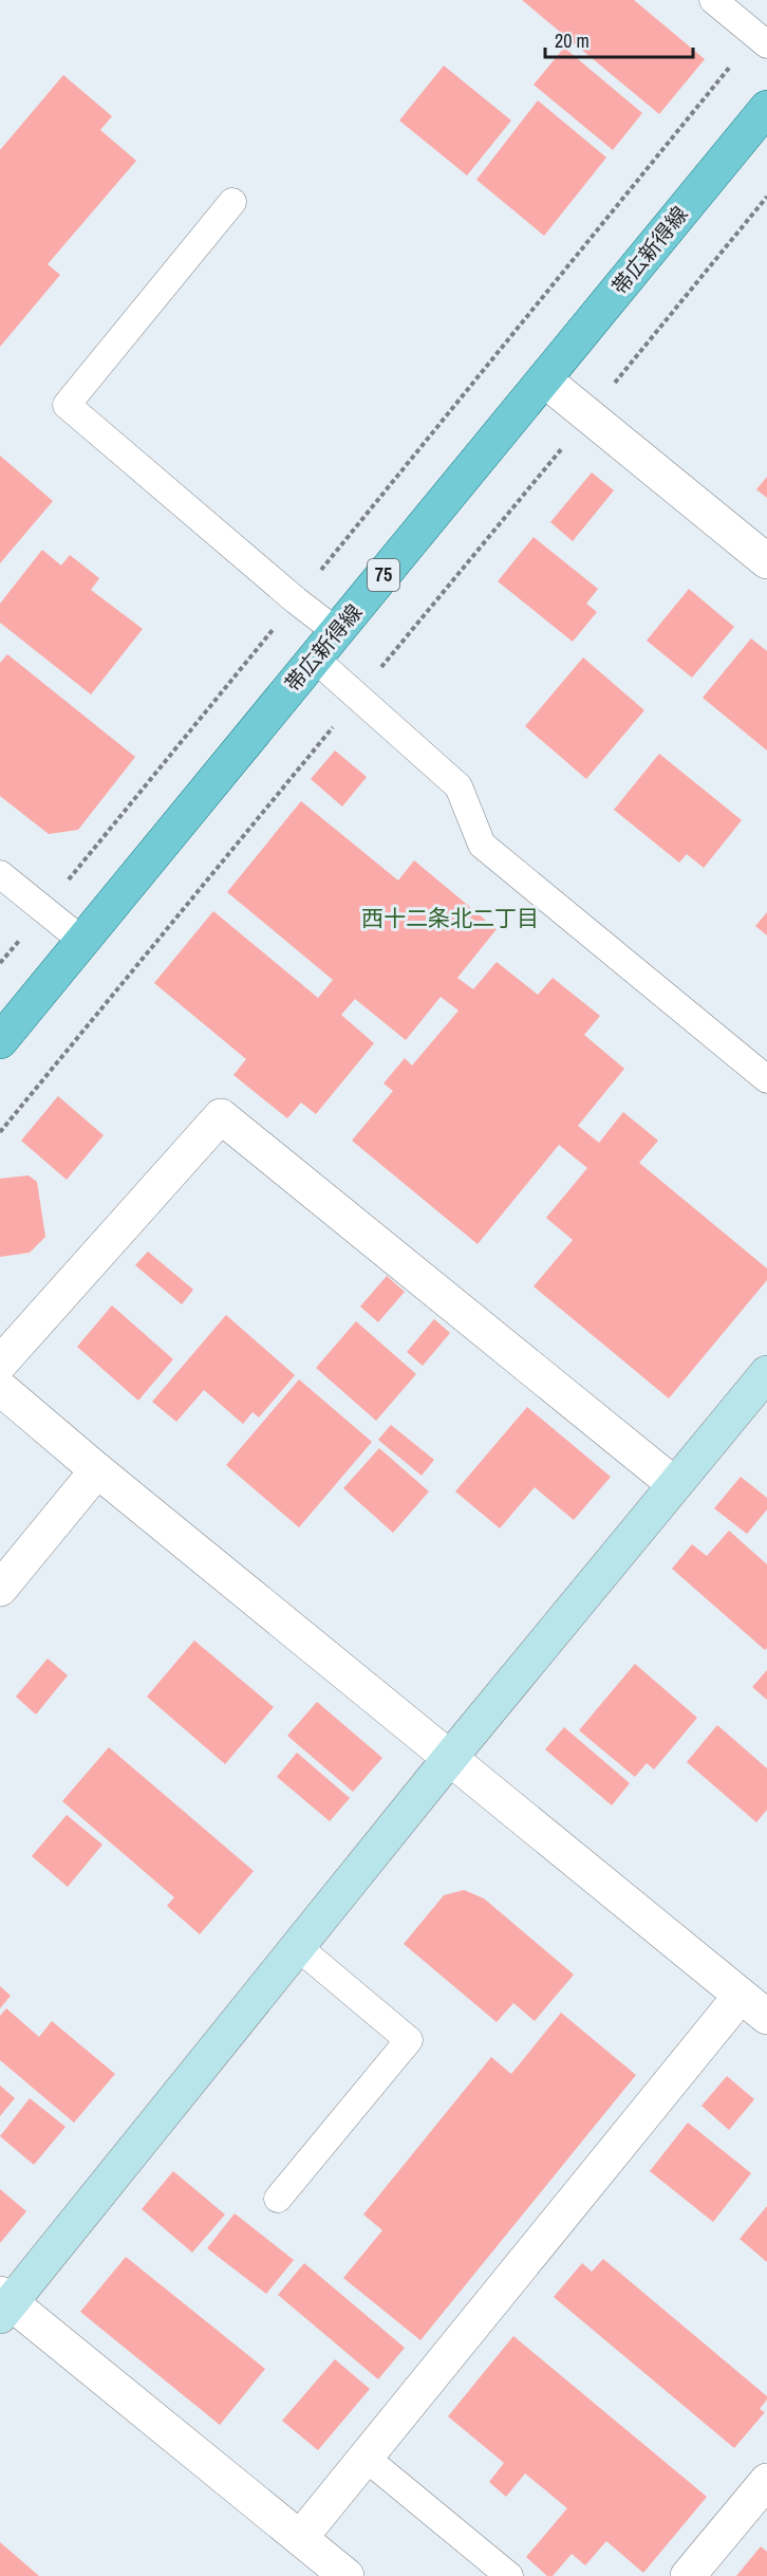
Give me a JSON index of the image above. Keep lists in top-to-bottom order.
{
  "streets": {
    "main road": ["帯広新得線", "75"]
  },
  "districts": ["西十二条北二丁目"],
  "scale_bar": "20 m"
}
